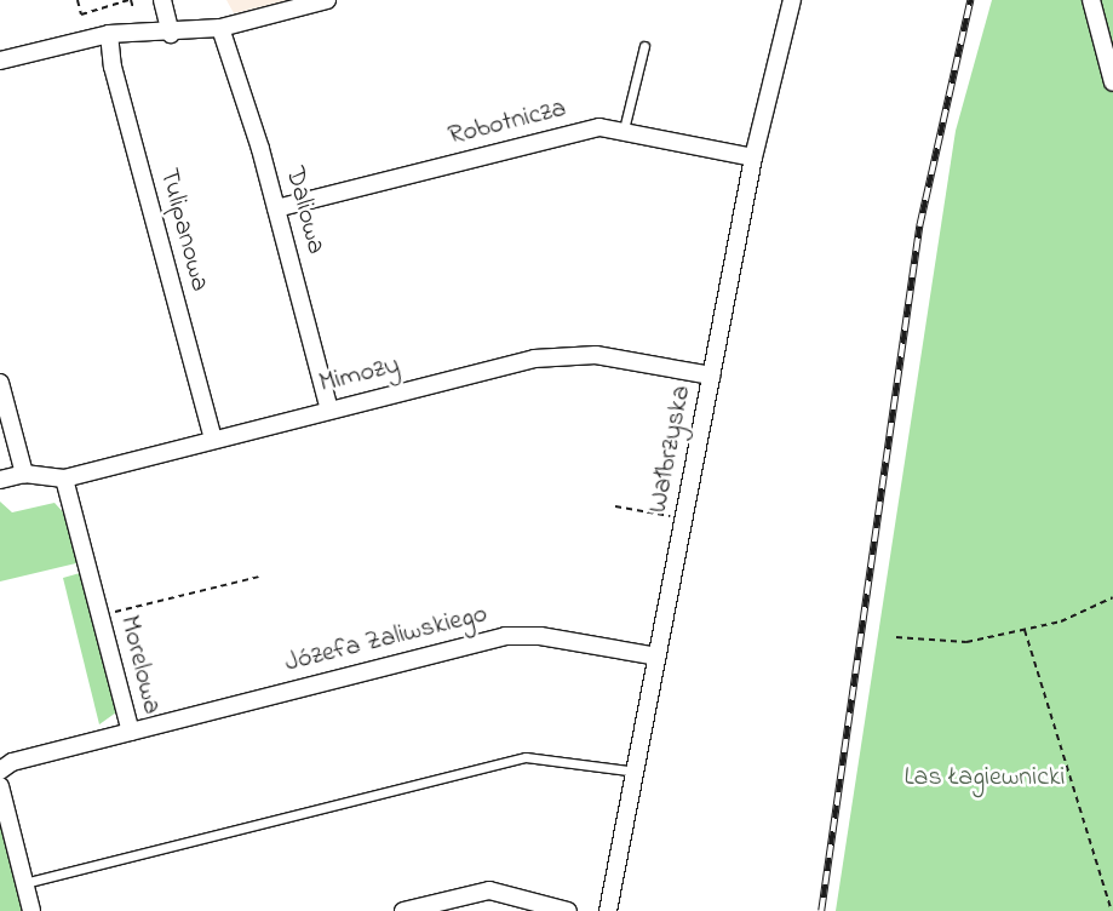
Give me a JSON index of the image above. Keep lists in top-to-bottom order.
{
  "streets": {
    "street": [
      "Robotnicza",
      "Daliowa",
      "Tulipanowa",
      "Mimozy",
      "Wałbrzyska",
      "Józefa Zaliwskiego",
      "Morelowa"
    ]
  },
  "crossings": [
    ["Robotnicza", "Daliowa"],
    ["Robotnicza", "Wałbrzyska"],
    ["Daliowa", "Mimozy"],
    ["Tulipanowa", "Mimozy"],
    ["Mimozy", "Wałbrzyska"],
    ["Mimozy", "Morelowa"],
    ["Wałbrzyska", "Józefa Zaliwskiego"],
    ["Józefa Zaliwskiego", "Morelowa"]
  ],
  "parks": ["Las Łagiewnicki"]
}
